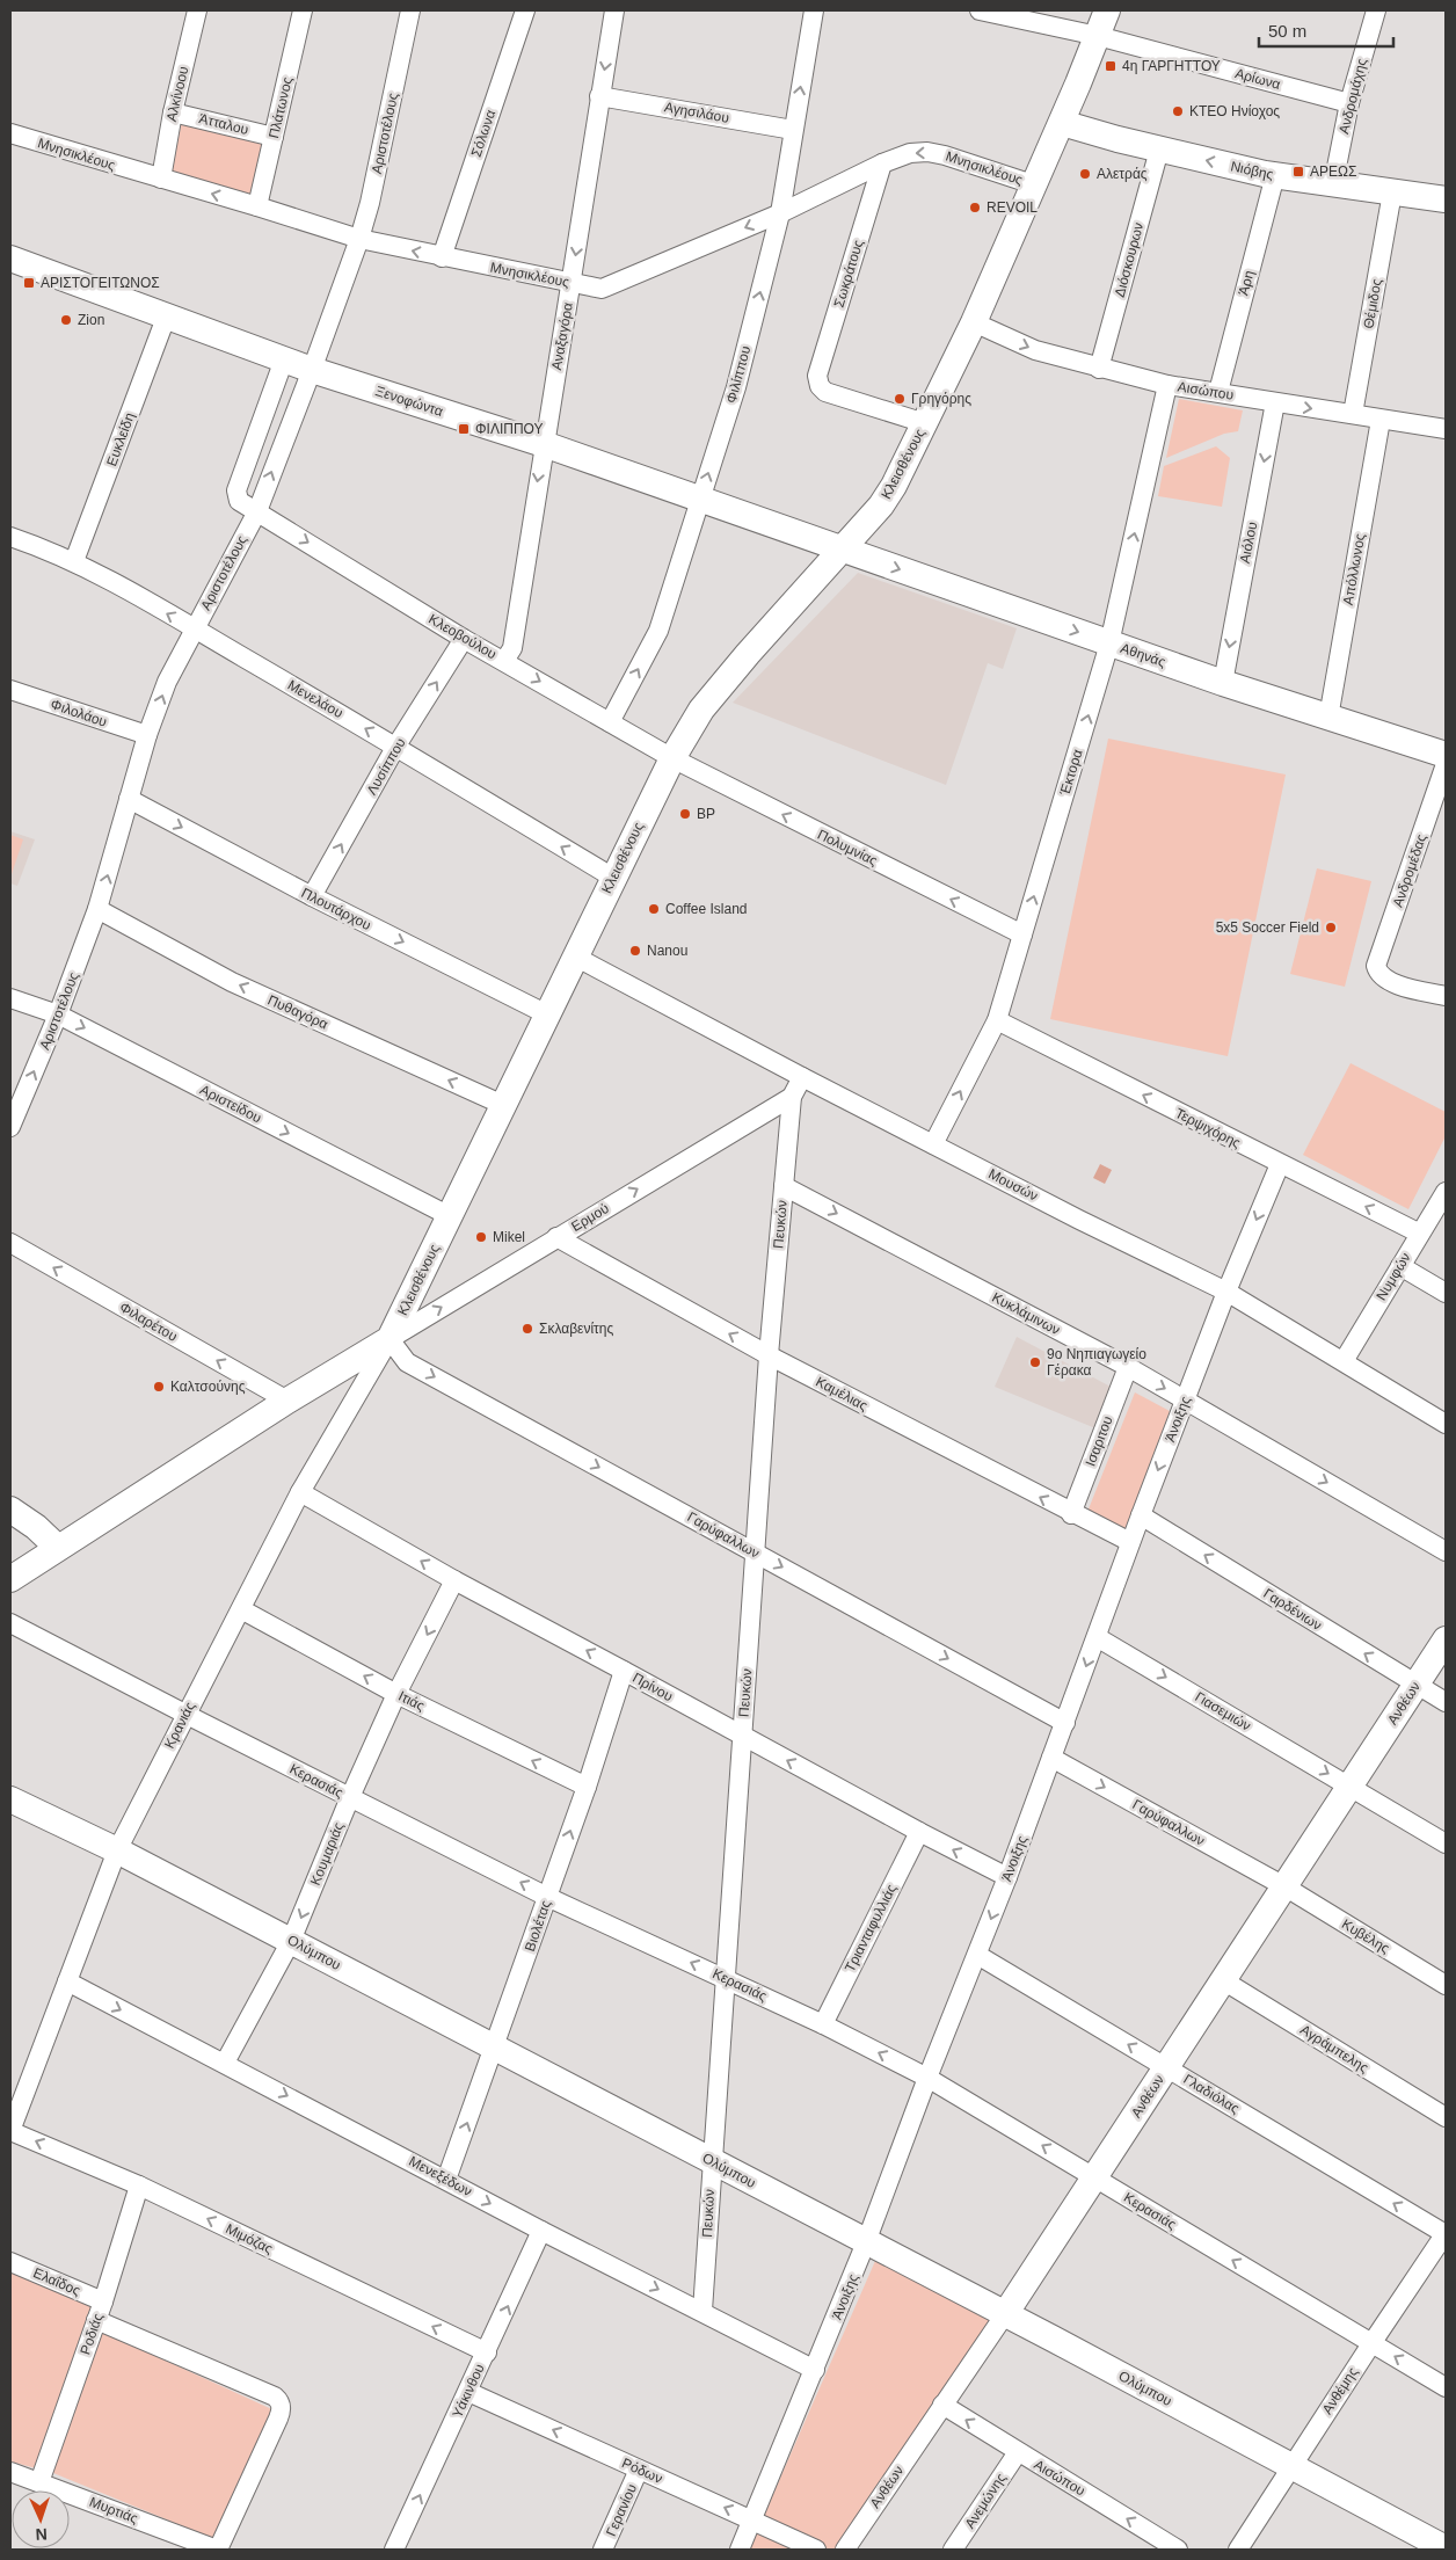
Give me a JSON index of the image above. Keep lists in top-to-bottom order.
{
  "streets": {
    "street": [
      "Αρίωνα",
      "Αλκίνοου",
      "Ανδρομάχης",
      "Πλάτωνος",
      "Αγησιλάου",
      "Άτταλου",
      "Αριστοτέλους",
      "Σόλωνα",
      "Μνησικλέους",
      "Νιόβης",
      "Διόσκουρων",
      "Σωκράτους",
      "Άρη",
      "Θέμιδος",
      "Αναξαγόρα",
      "Φιλίππου",
      "Αισώπου",
      "Ξενοφώντα",
      "Ευκλείδη",
      "Κλεισθένους",
      "Αιόλου",
      "Απόλλωνος",
      "Κλεοβούλου",
      "Αθηνάς",
      "Μενελάου",
      "Φιλολάου",
      "Λυσίππου",
      "Έκτορα",
      "Πολυμνίας",
      "Ανδρομέδας",
      "Πλουτάρχου",
      "Πυθαγόρα",
      "Αριστείδου",
      "Τερψιχόρης",
      "Μουσών",
      "Ερμού",
      "Πευκών",
      "Νυμφών",
      "Κυκλάμινων",
      "Φιλαρέτου",
      "Καμέλιας",
      "Άνοιξης",
      "Ισαριτου",
      "Γαρύφαλλων",
      "Γαρδένιων",
      "Πρίνου",
      "Ιτιάς",
      "Ανθέων",
      "Γιασεμιών",
      "Κρανιάς",
      "Κερασιάς",
      "Κουμαριάς",
      "Βιολέτας",
      "Τριανταφυλλιάς",
      "Κυβέλης",
      "Ολύμπου",
      "Αγράμπελης",
      "Γλαδιόλας",
      "Μενεξέδων",
      "Μιμόζας",
      "Ελαΐδος",
      "Ροδιάς",
      "Υάκινθου",
      "Ανθέμης",
      "Ρόδων",
      "Ανεμώνης",
      "Μυρτιάς",
      "Γερανίου"
    ]
  },
  "crossings": [
    ["Αρίωνα", "Ανδρομάχης"],
    ["Αρίωνα", "Κλεισθένους"],
    ["Αλκίνοου", "Άτταλου"],
    ["Αλκίνοου", "Μνησικλέους"],
    ["Ανδρομάχης", "Νιόβης"],
    ["Πλάτωνος", "Άτταλου"],
    ["Πλάτωνος", "Μνησικλέους"],
    ["Αγησιλάου", "Αναξαγόρα"],
    ["Αγησιλάου", "Φιλίππου"],
    ["Αριστοτέλους", "Μνησικλέους"],
    ["Αριστοτέλους", "Ξενοφώντα"],
    ["Αριστοτέλους", "Κλεοβούλου"],
    ["Αριστοτέλους", "Μενελάου"],
    ["Αριστοτέλους", "Φιλολάου"],
    ["Αριστοτέλους", "Πλουτάρχου"],
    ["Αριστοτέλους", "Πυθαγόρα"],
    ["Αριστοτέλους", "Αριστείδου"],
    ["Σόλωνα", "Μνησικλέους"],
    ["Μνησικλέους", "Σωκράτους"],
    ["Μνησικλέους", "Αναξαγόρα"],
    ["Μνησικλέους", "Φιλίππου"],
    ["Μνησικλέους", "Κλεισθένους"],
    ["Νιόβης", "Διόσκουρων"],
    ["Νιόβης", "Άρη"],
    ["Νιόβης", "Θέμιδος"],
    ["Νιόβης", "Κλεισθένους"],
    ["Διόσκουρων", "Αισώπου"],
    ["Σωκράτους", "Κλεισθένους"],
    ["Άρη", "Αισώπου"],
    ["Θέμιδος", "Αισώπου"],
    ["Αναξαγόρα", "Ξενοφώντα"],
    ["Αναξαγόρα", "Κλεοβούλου"],
    ["Φιλίππου", "Ξενοφώντα"],
    ["Φιλίππου", "Κλεοβούλου"],
    ["Αισώπου", "Κλεισθένους"],
    ["Αισώπου", "Αιόλου"],
    ["Αισώπου", "Απόλλωνος"],
    ["Αισώπου", "Έκτορα"],
    ["Αισώπου", "Ανθέων"],
    ["Αισώπου", "Ανεμώνης"],
    ["Ξενοφώντα", "Ευκλείδη"],
    ["Ξενοφώντα", "Κλεισθένους"],
    ["Ξενοφώντα", "Κλεοβούλου"],
    ["Ξενοφώντα", "Αθηνάς"],
    ["Ευκλείδη", "Μενελάου"],
    ["Κλεισθένους", "Κλεοβούλου"],
    ["Κλεισθένους", "Αθηνάς"],
    ["Κλεισθένους", "Μενελάου"],
    ["Κλεισθένους", "Πολυμνίας"],
    ["Κλεισθένους", "Πλουτάρχου"],
    ["Κλεισθένους", "Πυθαγόρα"],
    ["Κλεισθένους", "Αριστείδου"],
    ["Κλεισθένους", "Μουσών"],
    ["Κλεισθένους", "Ερμού"],
    ["Κλεισθένους", "Γαρύφαλλων"],
    ["Κλεισθένους", "Κρανιάς"],
    ["Αιόλου", "Αθηνάς"],
    ["Απόλλωνος", "Αθηνάς"],
    ["Κλεοβούλου", "Λυσίππου"],
    ["Κλεοβούλου", "Πολυμνίας"],
    ["Αθηνάς", "Έκτορα"],
    ["Μενελάου", "Λυσίππου"],
    ["Λυσίππου", "Πλουτάρχου"],
    ["Έκτορα", "Πολυμνίας"],
    ["Έκτορα", "Τερψιχόρης"],
    ["Έκτορα", "Μουσών"],
    ["Τερψιχόρης", "Νυμφών"],
    ["Τερψιχόρης", "Άνοιξης"],
    ["Μουσών", "Πευκών"],
    ["Μουσών", "Νυμφών"],
    ["Μουσών", "Άνοιξης"],
    ["Ερμού", "Πευκών"],
    ["Ερμού", "Καμέλιας"],
    ["Ερμού", "Γαρύφαλλων"],
    ["Ερμού", "Κρανιάς"],
    ["Πευκών", "Κυκλάμινων"],
    ["Πευκών", "Καμέλιας"],
    ["Πευκών", "Γαρύφαλλων"],
    ["Πευκών", "Πρίνου"],
    ["Πευκών", "Κερασιάς"],
    ["Πευκών", "Ολύμπου"],
    ["Πευκών", "Μενεξέδων"],
    ["Κυκλάμινων", "Άνοιξης"],
    ["Κυκλάμινων", "Ισαριτου"],
    ["Καμέλιας", "Άνοιξης"],
    ["Καμέλιας", "Ισαριτου"],
    ["Άνοιξης", "Γαρύφαλλων"],
    ["Άνοιξης", "Γαρδένιων"],
    ["Άνοιξης", "Πρίνου"],
    ["Άνοιξης", "Γιασεμιών"],
    ["Άνοιξης", "Κερασιάς"],
    ["Άνοιξης", "Ολύμπου"],
    ["Άνοιξης", "Γλαδιόλας"],
    ["Άνοιξης", "Μενεξέδων"],
    ["Άνοιξης", "Ρόδων"],
    ["Γαρύφαλλων", "Ανθέων"],
    ["Γαρύφαλλων", "Κρανιάς"],
    ["Γαρύφαλλων", "Κυβέλης"],
    ["Γαρδένιων", "Ανθέων"],
    ["Πρίνου", "Κρανιάς"],
    ["Πρίνου", "Κουμαριάς"],
    ["Πρίνου", "Βιολέτας"],
    ["Πρίνου", "Τριανταφυλλιάς"],
    ["Ιτιάς", "Κρανιάς"],
    ["Ιτιάς", "Κουμαριάς"],
    ["Ιτιάς", "Βιολέτας"],
    ["Ανθέων", "Γιασεμιών"],
    ["Ανθέων", "Κερασιάς"],
    ["Ανθέων", "Κυβέλης"],
    ["Ανθέων", "Ολύμπου"],
    ["Ανθέων", "Αγράμπελης"],
    ["Ανθέων", "Γλαδιόλας"],
    ["Κρανιάς", "Κερασιάς"],
    ["Κρανιάς", "Ολύμπου"],
    ["Κρανιάς", "Μενεξέδων"],
    ["Κρανιάς", "Μιμόζας"],
    ["Κερασιάς", "Κουμαριάς"],
    ["Κερασιάς", "Βιολέτας"],
    ["Κερασιάς", "Τριανταφυλλιάς"],
    ["Κερασιάς", "Ανθέμης"],
    ["Κουμαριάς", "Ολύμπου"],
    ["Κουμαριάς", "Μενεξέδων"],
    ["Βιολέτας", "Ολύμπου"],
    ["Βιολέτας", "Μενεξέδων"],
    ["Ολύμπου", "Ανθέμης"],
    ["Γλαδιόλας", "Ανθέμης"],
    ["Μενεξέδων", "Υάκινθου"],
    ["Μιμόζας", "Ροδιάς"],
    ["Μιμόζας", "Υάκινθου"],
    ["Ελαΐδος", "Ροδιάς"],
    ["Ελαΐδος", "Μυρτιάς"],
    ["Ροδιάς", "Μυρτιάς"],
    ["Υάκινθου", "Ρόδων"],
    ["Ρόδων", "Γερανίου"]
  ],
  "one_way": [
    "Αριστοτέλους",
    "Μνησικλέους",
    "Αναξαγόρα",
    "Φιλίππου",
    "Αιόλου",
    "Κλεοβούλου",
    "Αθηνάς",
    "Μενελάου",
    "Λυσίππου",
    "Έκτορα",
    "Πολυμνίας",
    "Πλουτάρχου",
    "Πυθαγόρα",
    "Αριστείδου",
    "Τερψιχόρης",
    "Ερμού",
    "Κυκλάμινων",
    "Φιλαρέτου",
    "Καμέλιας",
    "Γαρύφαλλων",
    "Γαρδένιων",
    "Πρίνου",
    "Ιτιάς",
    "Γιασεμιών",
    "Κερασιάς",
    "Κουμαριάς",
    "Βιολέτας",
    "Γλαδιόλας",
    "Μενεξέδων",
    "Μιμόζας",
    "Υάκινθου",
    "Ρόδων"
  ],
  "places": {
    "transit": [
      "4η ΓΑΡΓΗΤΤΟΥ",
      "ΑΡΕΩΣ",
      "ΑΡΙΣΤΟΓΕΙΤΩΝΟΣ",
      "ΦΙΛΙΠΠΟΥ"
    ],
    "other": [
      "ΚΤΕΟ Hνίοχος",
      "Αλετράς",
      "REVOIL",
      "Zion",
      "Γρηγόρης",
      "BP",
      "Coffee Island",
      "5x5 Soccer Field",
      "Nanou",
      "Mikel",
      "Σκλαβενίτης",
      "9ο Νηπιαγωγείο Γέρακα",
      "Καλτσούνης"
    ]
  },
  "scale_bar": "50 m",
  "north": "bottom"
}
